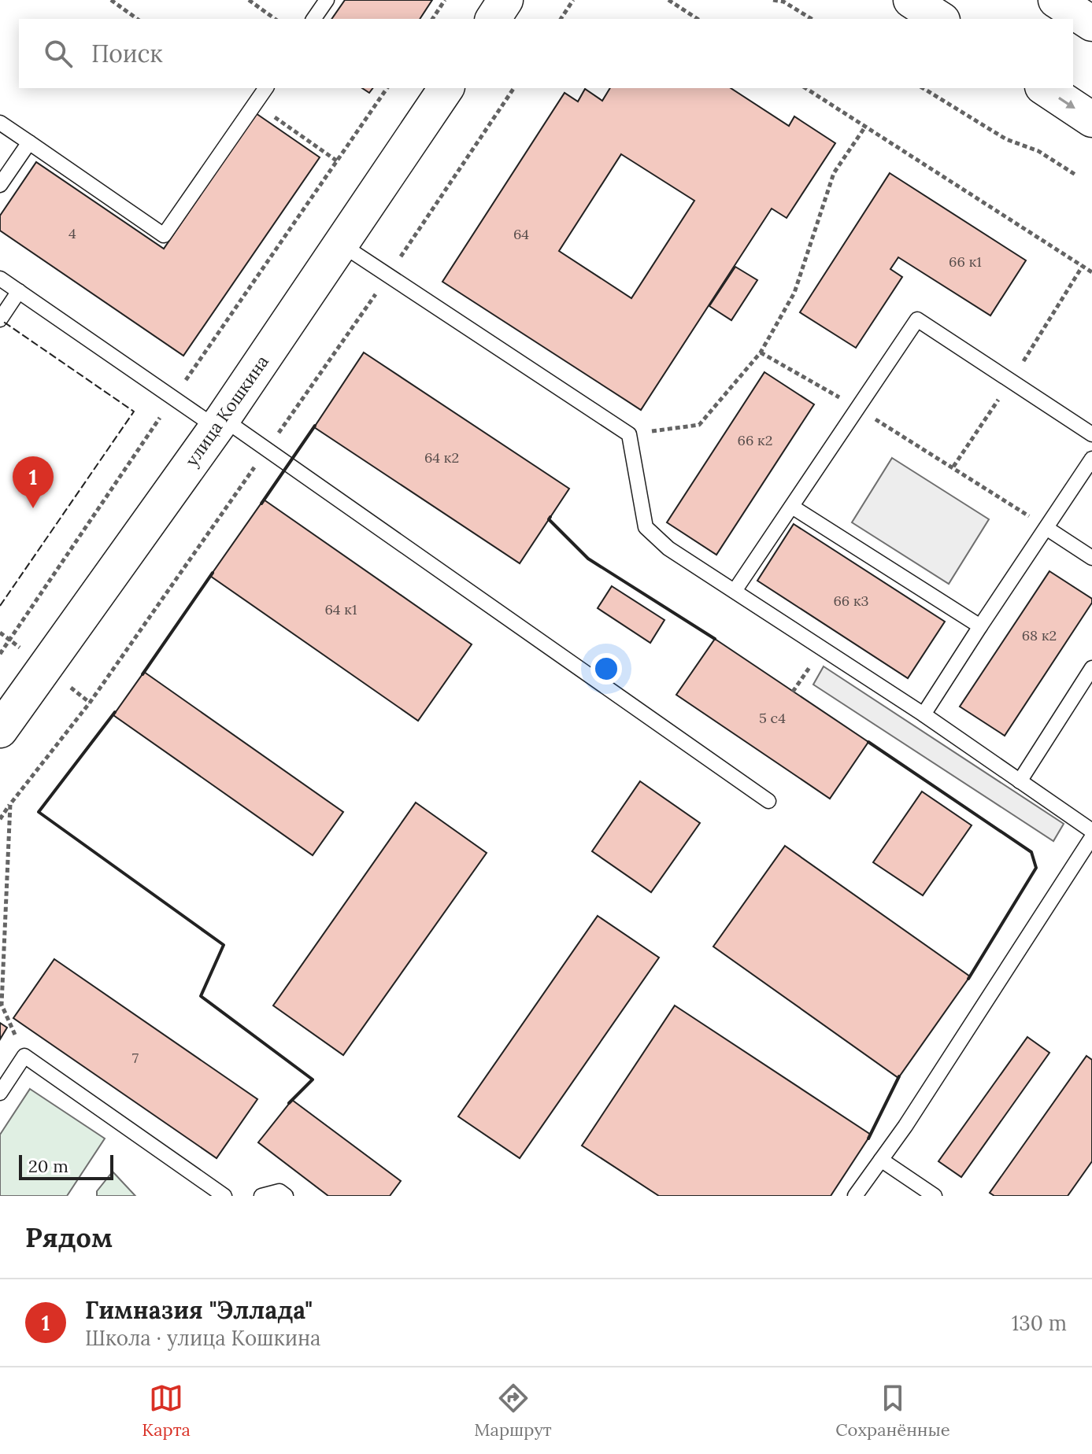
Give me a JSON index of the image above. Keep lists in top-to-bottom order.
{
  "streets": {
    "main road": ["улица Кошкина"]
  },
  "house_numbers": [
    "4",
    "64",
    "66 к1",
    "66 к2",
    "64 к2",
    "66 к3",
    "64 к1",
    "68 к2",
    "5 с4",
    "7"
  ],
  "scale_bar": "20 m",
  "page": {
    "search": "Поиск",
    "pins": "1",
    "scale": "20 m",
    "heading": "Рядом",
    "list": [
      {
        "mark": "1",
        "name": "Гимназия \"Эллада\"",
        "note": "Школа · улица Кошкина",
        "value": "130 m"
      }
    ],
    "nav": ["Карта", "Маршрут", "Сохранённые"]
  }
}
